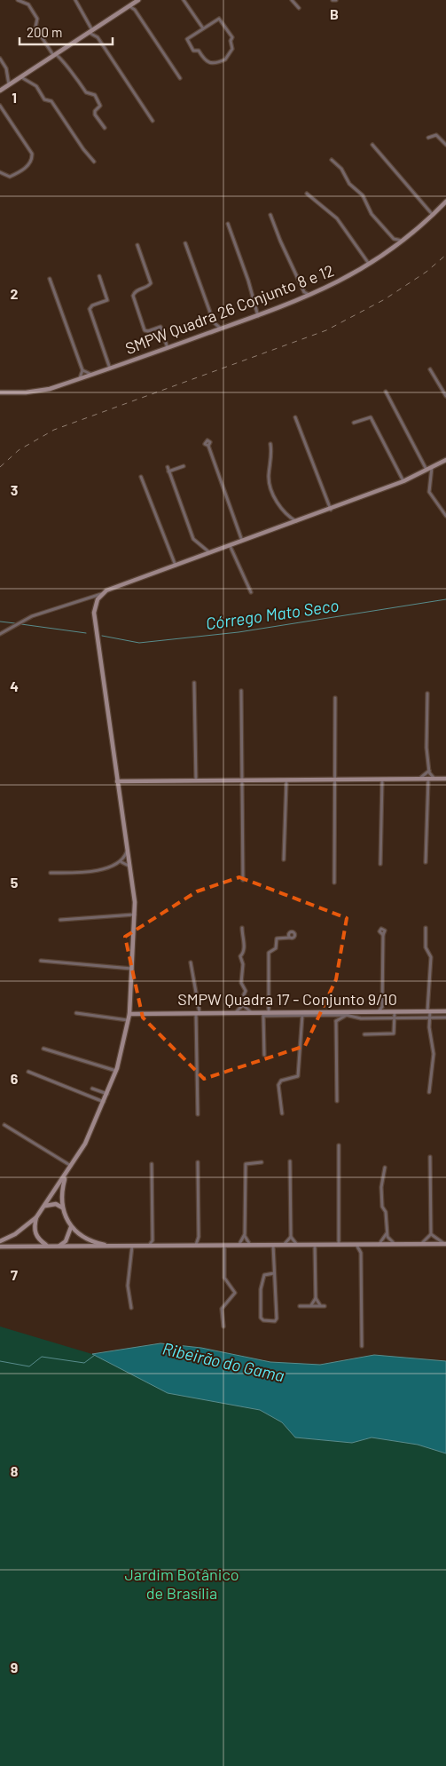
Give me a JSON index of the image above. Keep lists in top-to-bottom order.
{
  "streets": {
    "street": ["SMPW Quadra 26 Conjunto 8 e 12", "SMPW Quadra 17 - Conjunto 9/10"]
  },
  "water": ["Córrego Mato Seco", "Ribeirão do Gama"],
  "parks": ["Jardim Botânico de Brasília"],
  "scale_bar": "200 m",
  "grid": {
    "columns": ["B"],
    "rows": [
      "1",
      "2",
      "3",
      "4",
      "5",
      "6",
      "7",
      "8",
      "9"
    ]
  }
}
